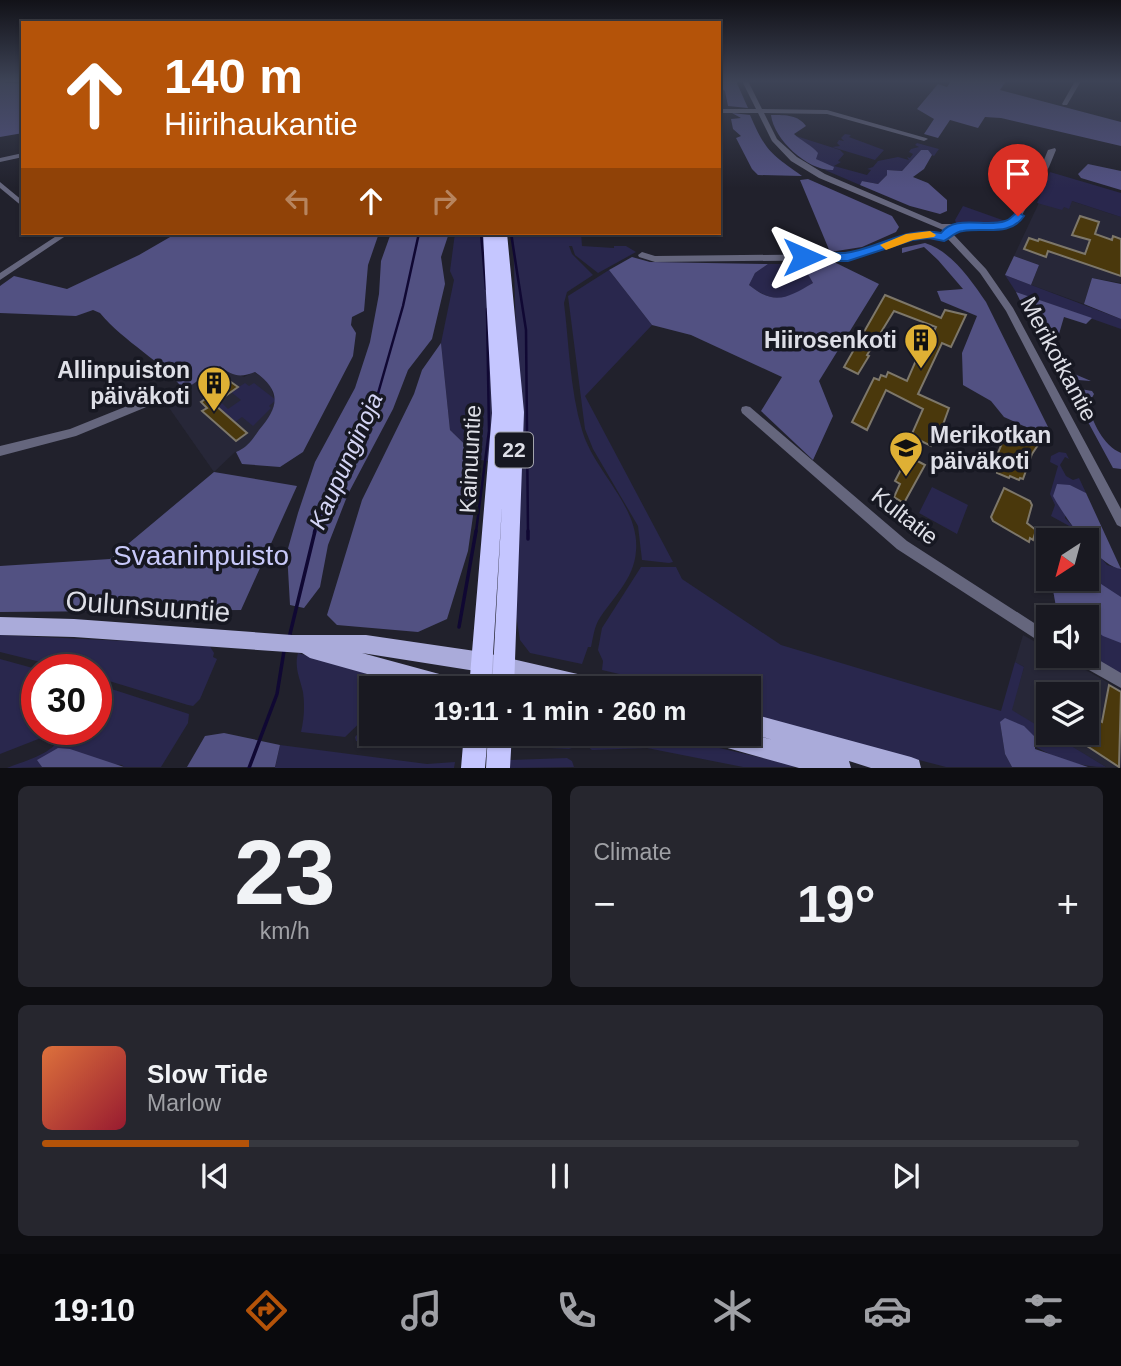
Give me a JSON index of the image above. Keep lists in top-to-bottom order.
{
  "streets": {
    "highway": ["22", "Kainuuntie"],
    "main road": ["Oulunsuuntie"],
    "street": ["Merikotkantie", "Kultatie"]
  },
  "crossings": [
    ["Kainuuntie", "Oulunsuuntie"]
  ],
  "water": ["Kaupunginoja"],
  "parks": ["Svaaninpuisto"],
  "places": {
    "building": ["Hiirosenkoti", "Allinpuiston päiväkoti"],
    "school or university": ["Merikotkan päiväkoti"]
  },
  "north": "bottom left",
  "page": {
    "turn": ["140 m", "Hiirihaukantie"],
    "limit": "30",
    "trip": "19:11 · 1 min · 260 m",
    "tile": [
      ["23", "km/h"],
      "Climate"
    ],
    "heat": ["−", "19°", "+"],
    "song": ["Slow Tide", "Marlow"],
    "tabs": "19:10"
  }
}
